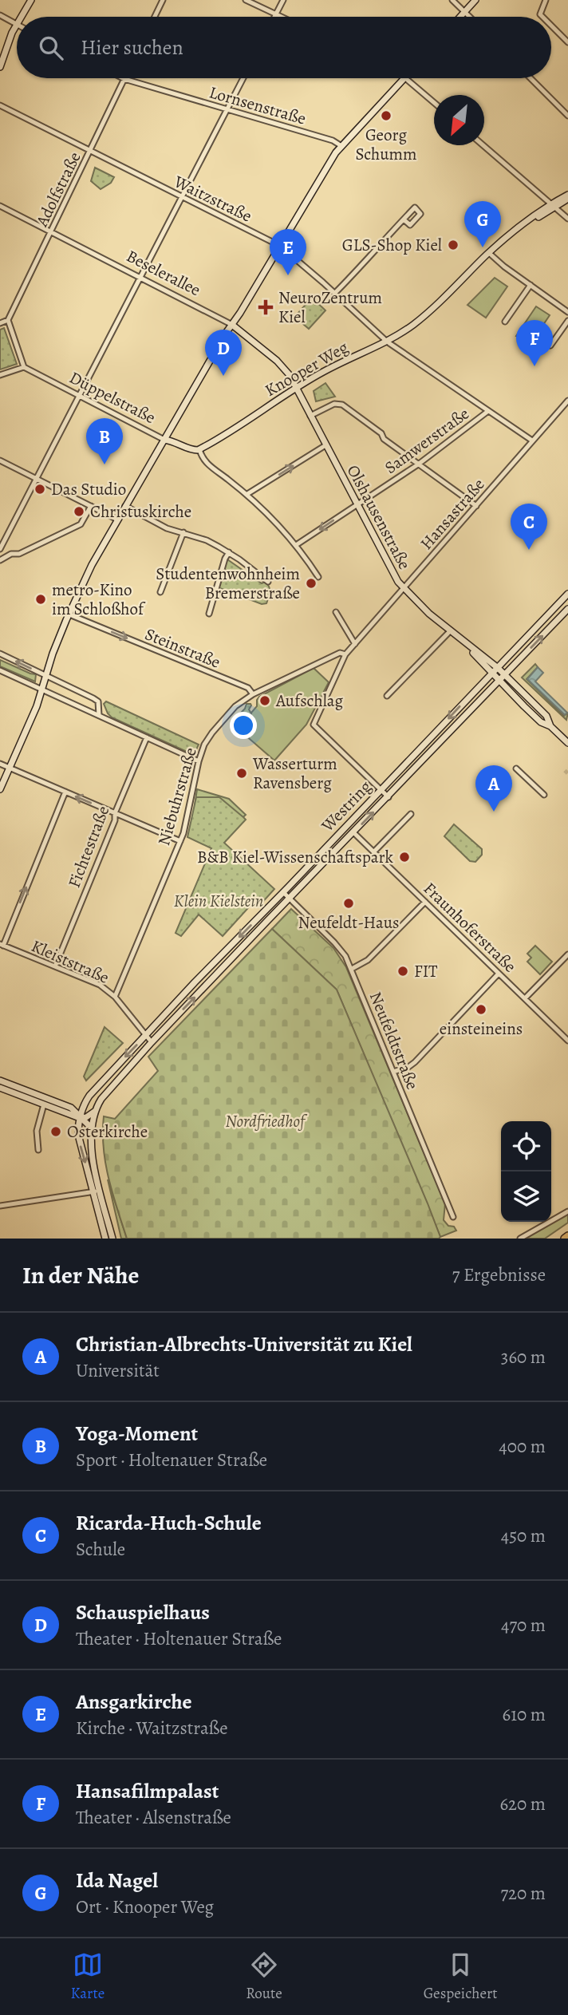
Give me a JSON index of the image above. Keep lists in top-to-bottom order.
{
  "streets": {
    "main road": [
      "Beselerallee",
      "Knooper Weg",
      "Düppelstraße",
      "Olshausenstraße",
      "Westring"
    ],
    "street": [
      "Lornsenstraße",
      "Adolfstraße",
      "Waitzstraße",
      "Samwerstraße",
      "Hansastraße",
      "Steinstraße",
      "Niebuhrstraße",
      "Fichtestraße",
      "Fraunhoferstraße",
      "Kleiststraße",
      "Neufeldtstraße"
    ]
  },
  "crossings": [
    ["Lornsenstraße", "Adolfstraße"],
    ["Adolfstraße", "Waitzstraße"],
    ["Adolfstraße", "Beselerallee"],
    ["Waitzstraße", "Knooper Weg"],
    ["Waitzstraße", "Samwerstraße"],
    ["Waitzstraße", "Hansastraße"],
    ["Beselerallee", "Knooper Weg"],
    ["Beselerallee", "Olshausenstraße"],
    ["Knooper Weg", "Düppelstraße"],
    ["Knooper Weg", "Olshausenstraße"],
    ["Samwerstraße", "Olshausenstraße"],
    ["Hansastraße", "Olshausenstraße"],
    ["Olshausenstraße", "Westring"],
    ["Steinstraße", "Niebuhrstraße"],
    ["Niebuhrstraße", "Kleiststraße"],
    ["Westring", "Fraunhoferstraße"],
    ["Westring", "Kleiststraße"],
    ["Westring", "Neufeldtstraße"],
    ["Fichtestraße", "Kleiststraße"]
  ],
  "one_way": ["Steinstraße"],
  "parks": ["Klein Kielstein", "Nordfriedhof"],
  "places": {
    "other": [
      "Georg Schumm",
      "GLS-Shop Kiel",
      "Das Studio",
      "Christuskirche",
      "Studentenwohnheim Bremerstraße",
      "metro-Kino im Schloßhof",
      "Aufschlag",
      "Wasserturm Ravensberg",
      "B&B Kiel-Wissenschaftspark",
      "Neufeldt-Haus",
      "FIT",
      "einsteineins",
      "Osterkirche"
    ],
    "health": ["NeuroZentrum Kiel"]
  },
  "north": "bottom left",
  "page": {
    "search": "Hier suchen",
    "pins": [
      "G",
      "E",
      "F",
      "D",
      "B",
      "C",
      "A"
    ],
    "heading": ["In der Nähe", "7 Ergebnisse"],
    "list": [
      {
        "mark": "A",
        "name": "Christian-Albrechts-Universität zu Kiel",
        "note": "Universität",
        "value": "360 m"
      },
      {
        "mark": "B",
        "name": "Yoga-Moment",
        "note": "Sport · Holtenauer Straße",
        "value": "400 m"
      },
      {
        "mark": "C",
        "name": "Ricarda-Huch-Schule",
        "note": "Schule",
        "value": "450 m"
      },
      {
        "mark": "D",
        "name": "Schauspielhaus",
        "note": "Theater · Holtenauer Straße",
        "value": "470 m"
      },
      {
        "mark": "E",
        "name": "Ansgarkirche",
        "note": "Kirche · Waitzstraße",
        "value": "610 m"
      },
      {
        "mark": "F",
        "name": "Hansafilmpalast",
        "note": "Theater · Alsenstraße",
        "value": "620 m"
      },
      {
        "mark": "G",
        "name": "Ida Nagel",
        "note": "Ort · Knooper Weg",
        "value": "720 m"
      }
    ],
    "nav": ["Karte", "Route", "Gespeichert"]
  }
}
